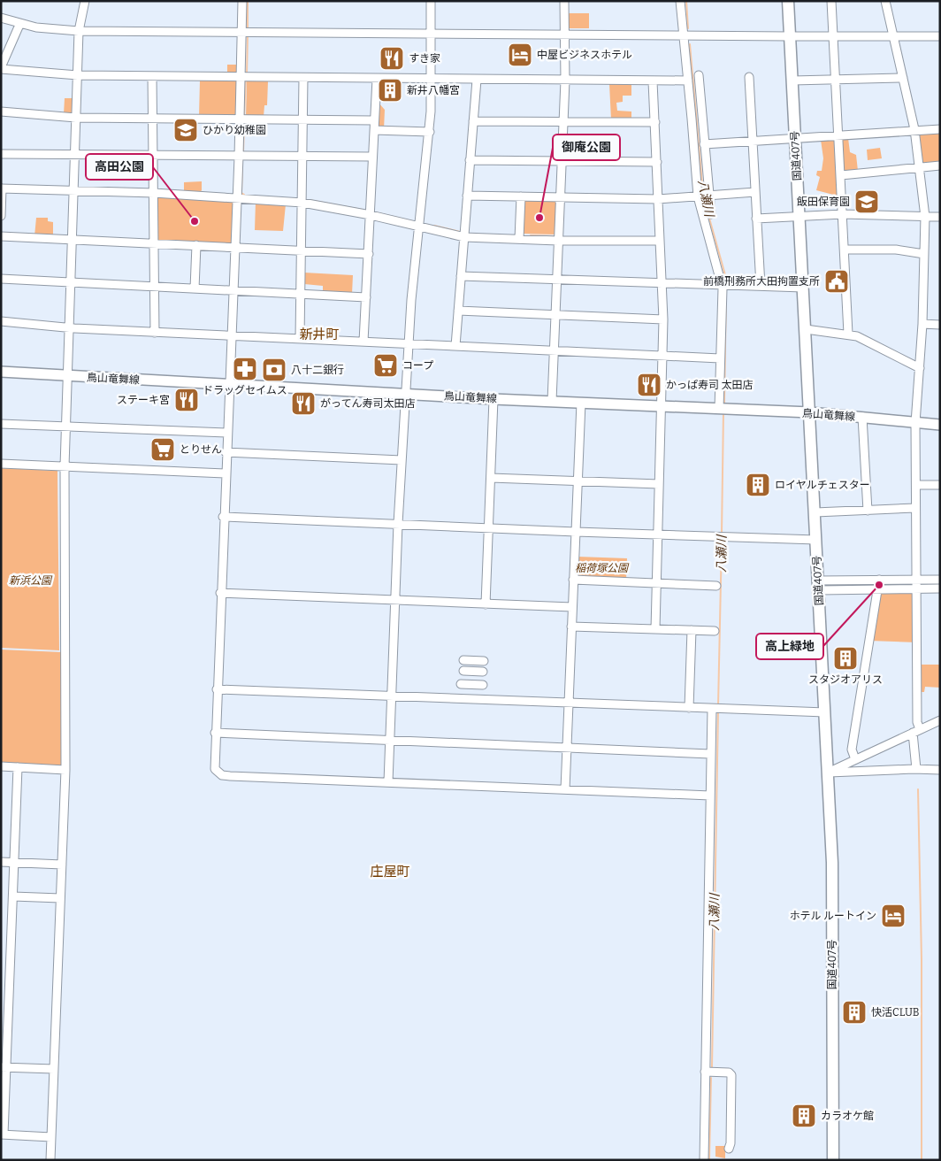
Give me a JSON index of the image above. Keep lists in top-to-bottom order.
{
  "streets": {
    "highway": ["国道407号"],
    "main road": ["鳥山竜舞線"]
  },
  "crossings": [
    ["国道407号", "鳥山竜舞線"]
  ],
  "districts": ["新井町", "庄屋町"],
  "water": ["八瀬川"],
  "parks": ["稲荷塚公園", "新浜公園"],
  "places": {
    "hotel": ["中屋ビジネスホテル", "ホテル ルートイン"],
    "restaurant": [
      "すき家",
      "かっぱ寿司 太田店",
      "ステーキ宮",
      "がってん寿司太田店"
    ],
    "building": [
      "新井八幡宮",
      "ロイヤルチェスター",
      "スタジオアリス",
      "快活CLUB",
      "カラオケ館"
    ],
    "school or university": ["ひかり幼稚園", "飯田保育園"],
    "other": ["御庵公園", "高田公園", "高上緑地"],
    "public building": ["前橋刑務所大田拘置支所"],
    "supermarket": ["コープ", "とりせん"],
    "pharmacy": ["ドラッグセイムス"],
    "bank": ["八十二銀行"]
  }
}
